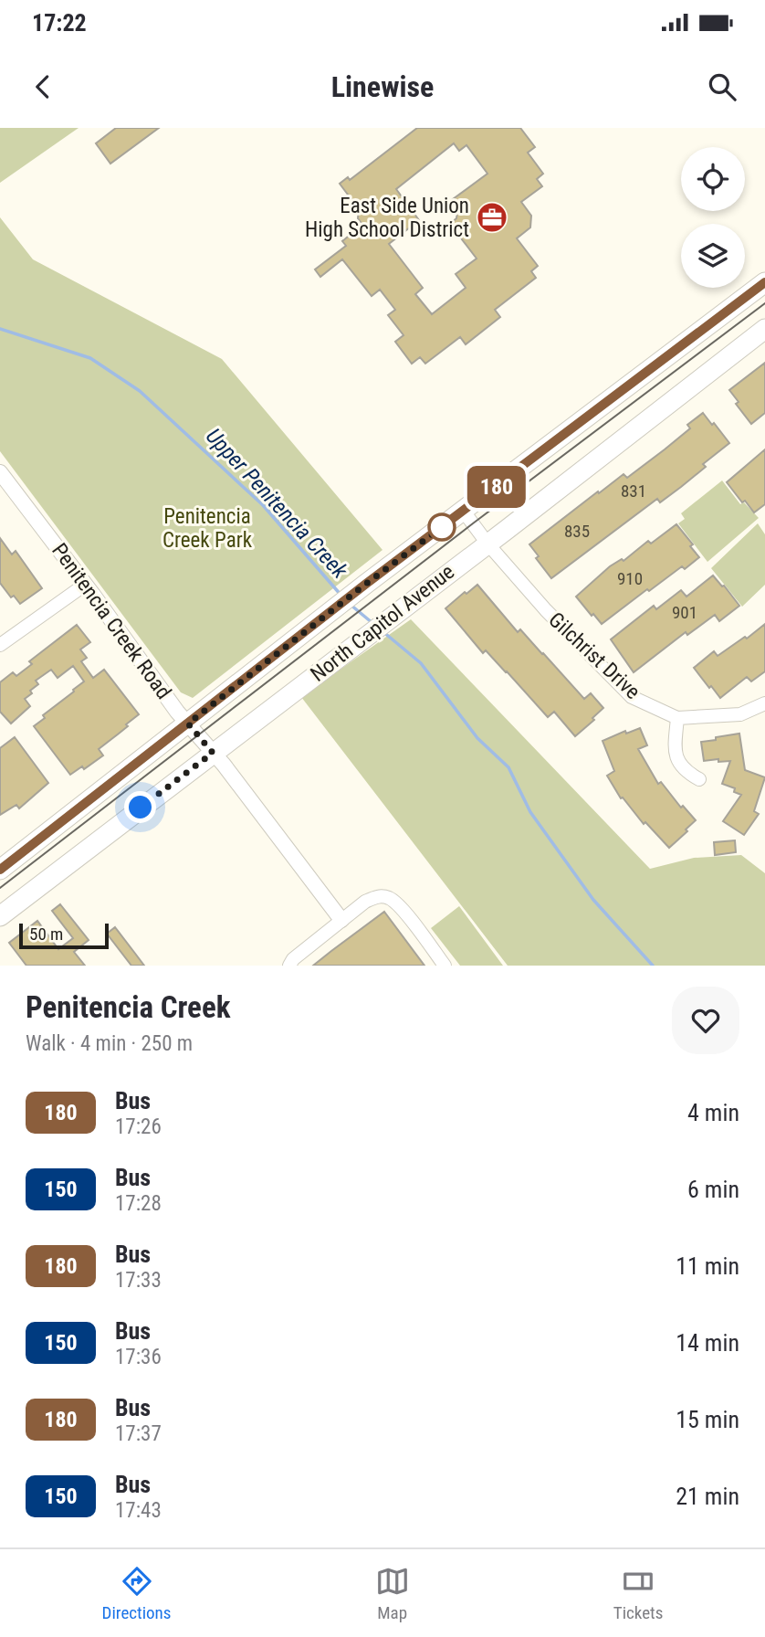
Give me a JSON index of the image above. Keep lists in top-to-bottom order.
{
  "streets": {
    "main road": ["North Capitol Avenue"],
    "street": ["Penitencia Creek Road", "Gilchrist Drive"]
  },
  "crossings": [
    ["Penitencia Creek Road", "North Capitol Avenue"],
    ["North Capitol Avenue", "Gilchrist Drive"]
  ],
  "water": ["Upper Penitencia Creek"],
  "parks": ["Penitencia Creek Park"],
  "places": {
    "office": ["East Side Union High School District"]
  },
  "lines": ["bus line 180"],
  "house_numbers": [
    "831",
    "835",
    "910",
    "901"
  ],
  "scale_bar": "50 m",
  "page": {
    "status": "17:22",
    "header": "Linewise",
    "on_map": "180",
    "scale": "50 m",
    "heading": ["Penitencia Creek", "Walk · 4 min · 250 m"],
    "list": [
      {
        "mark": "180",
        "name": "Bus",
        "note": "17:26",
        "value": "4 min"
      },
      {
        "mark": "150",
        "name": "Bus",
        "note": "17:28",
        "value": "6 min"
      },
      {
        "mark": "180",
        "name": "Bus",
        "note": "17:33",
        "value": "11 min"
      },
      {
        "mark": "150",
        "name": "Bus",
        "note": "17:36",
        "value": "14 min"
      },
      {
        "mark": "180",
        "name": "Bus",
        "note": "17:37",
        "value": "15 min"
      },
      {
        "mark": "150",
        "name": "Bus",
        "note": "17:43",
        "value": "21 min"
      }
    ],
    "tabs": ["Directions", "Map", "Tickets"]
  }
}
